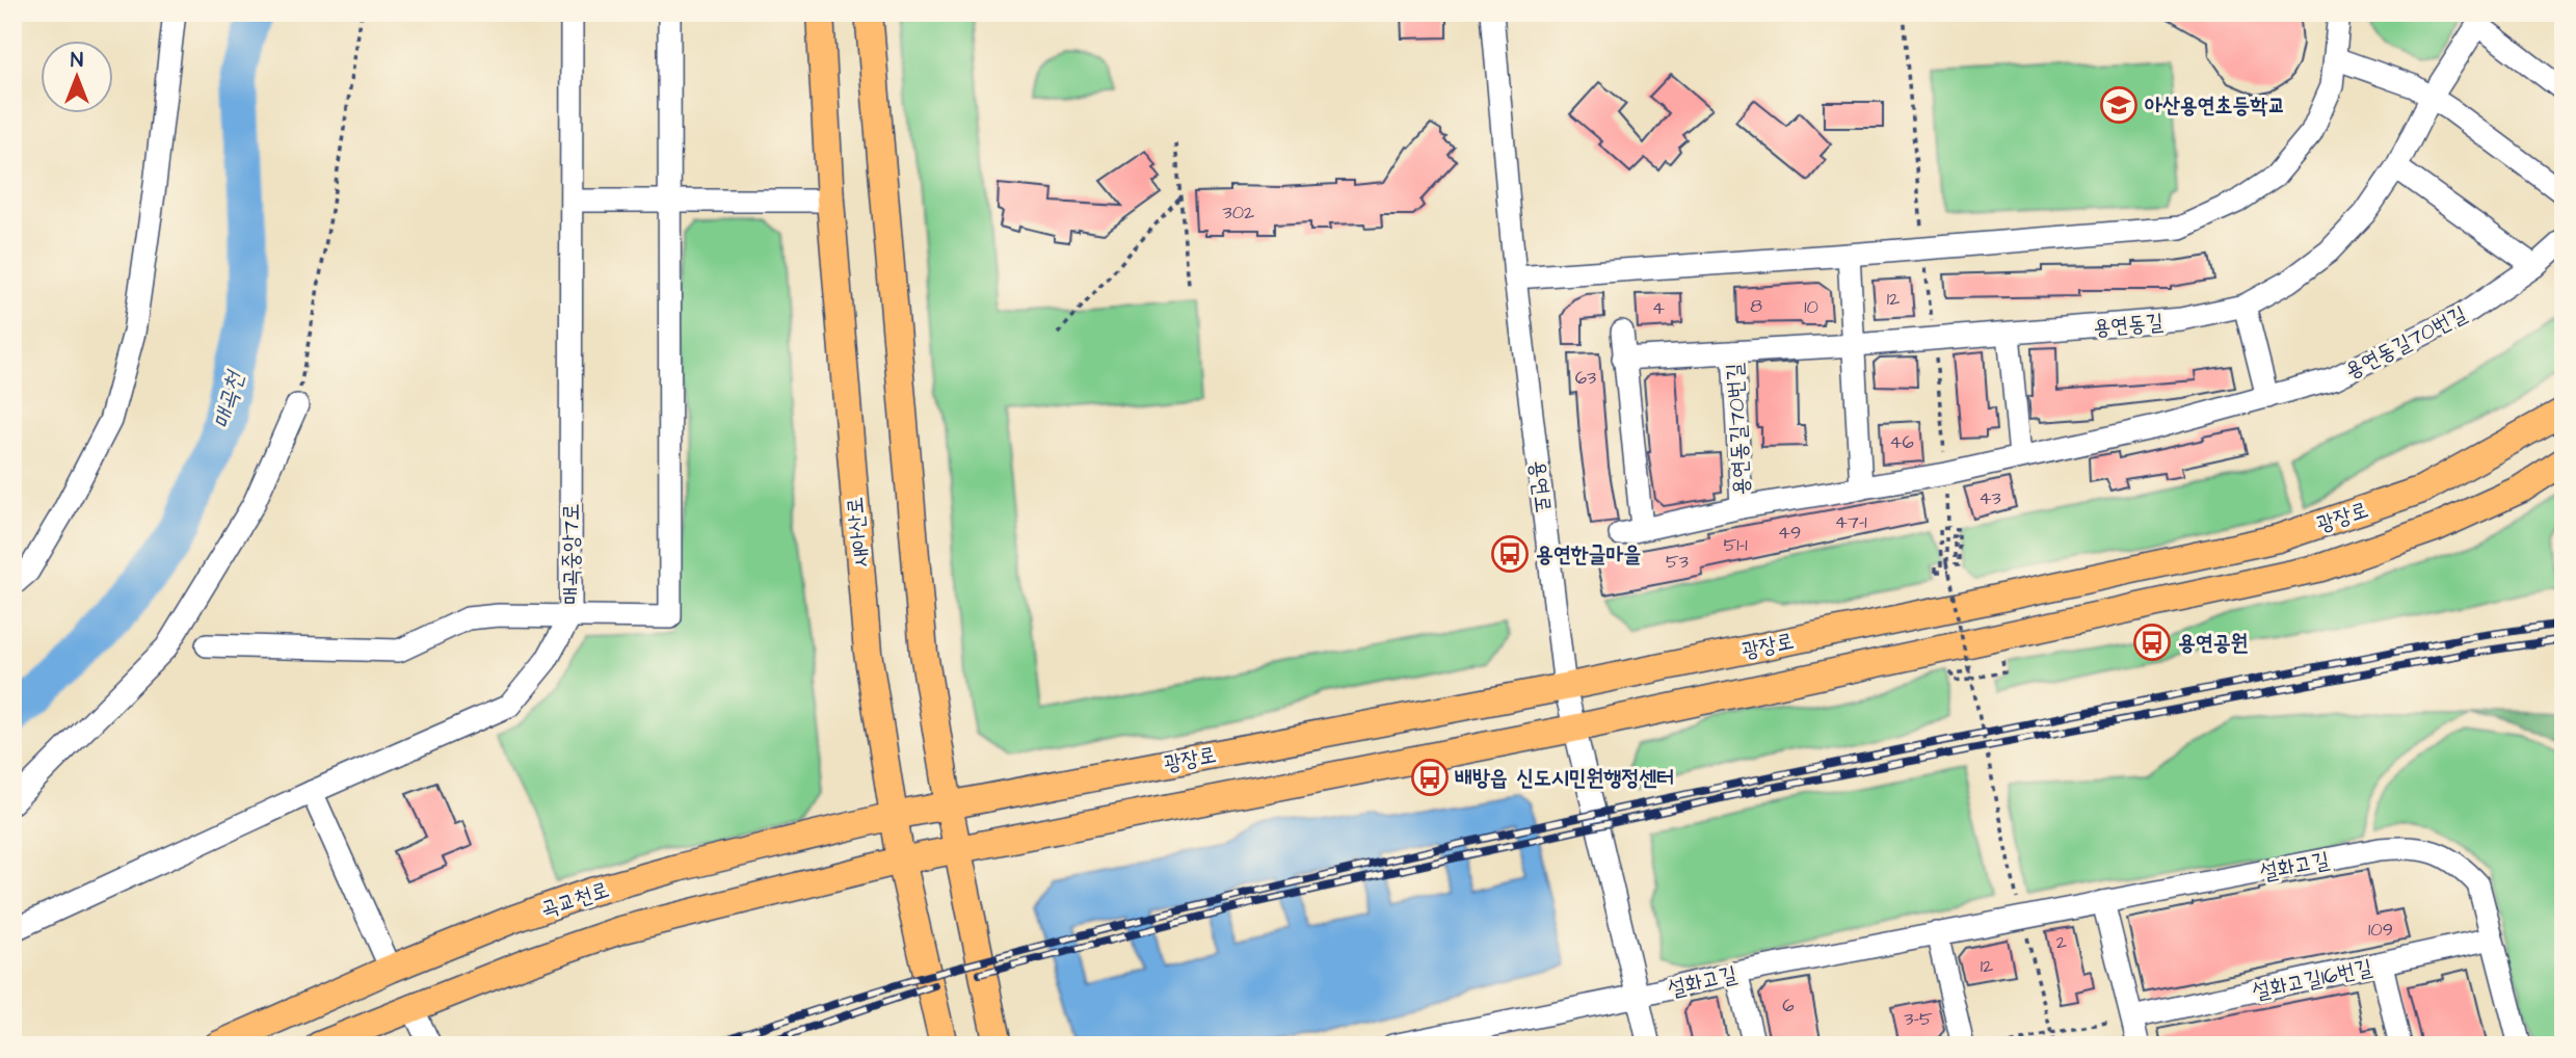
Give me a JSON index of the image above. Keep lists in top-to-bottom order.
{
  "streets": {
    "main road": ["광장로", "새아산로", "곡교천로"],
    "street": [
      "용연동길",
      "용연동길70번길",
      "용연로",
      "매곡중앙7로",
      "설화고길",
      "설화고길16번길"
    ]
  },
  "crossings": [
    ["용연동길", "용연동길70번길"],
    ["용연로", "광장로"],
    ["용연로", "설화고길"],
    ["광장로", "곡교천로"],
    ["새아산로", "곡교천로"],
    ["설화고길", "설화고길16번길"]
  ],
  "water": ["매곡천"],
  "places": {
    "school or university": ["아산용연초등학교"],
    "bus stop": ["용연한글마을", "용연공원", "배방읍 신도시민원행정센터"]
  },
  "house_numbers": [
    "302",
    "12",
    "8",
    "10",
    "4",
    "63",
    "46",
    "43",
    "47-1",
    "49",
    "51-1",
    "53",
    "109",
    "2",
    "12",
    "6",
    "3-5"
  ],
  "north": "top"
}
